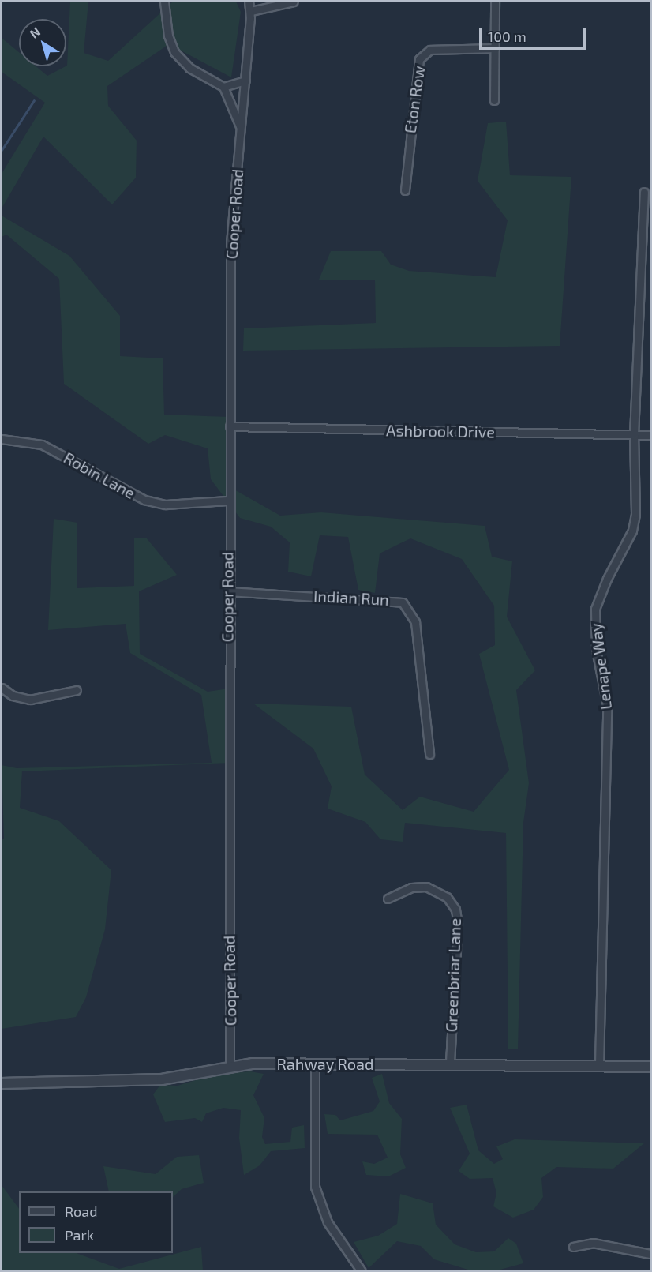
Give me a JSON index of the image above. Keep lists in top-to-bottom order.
{
  "streets": {
    "street": [
      "Eton Row",
      "Cooper Road",
      "Ashbrook Drive",
      "Robin Lane",
      "Indian Run",
      "Lenape Way",
      "Greenbriar Lane",
      "Rahway Road"
    ]
  },
  "crossings": [
    ["Cooper Road", "Ashbrook Drive"],
    ["Cooper Road", "Robin Lane"],
    ["Cooper Road", "Indian Run"],
    ["Cooper Road", "Rahway Road"],
    ["Ashbrook Drive", "Lenape Way"],
    ["Lenape Way", "Rahway Road"],
    ["Greenbriar Lane", "Rahway Road"]
  ],
  "legend": ["Road", "Park"],
  "scale_bar": "100 m",
  "north": "top left"
}
